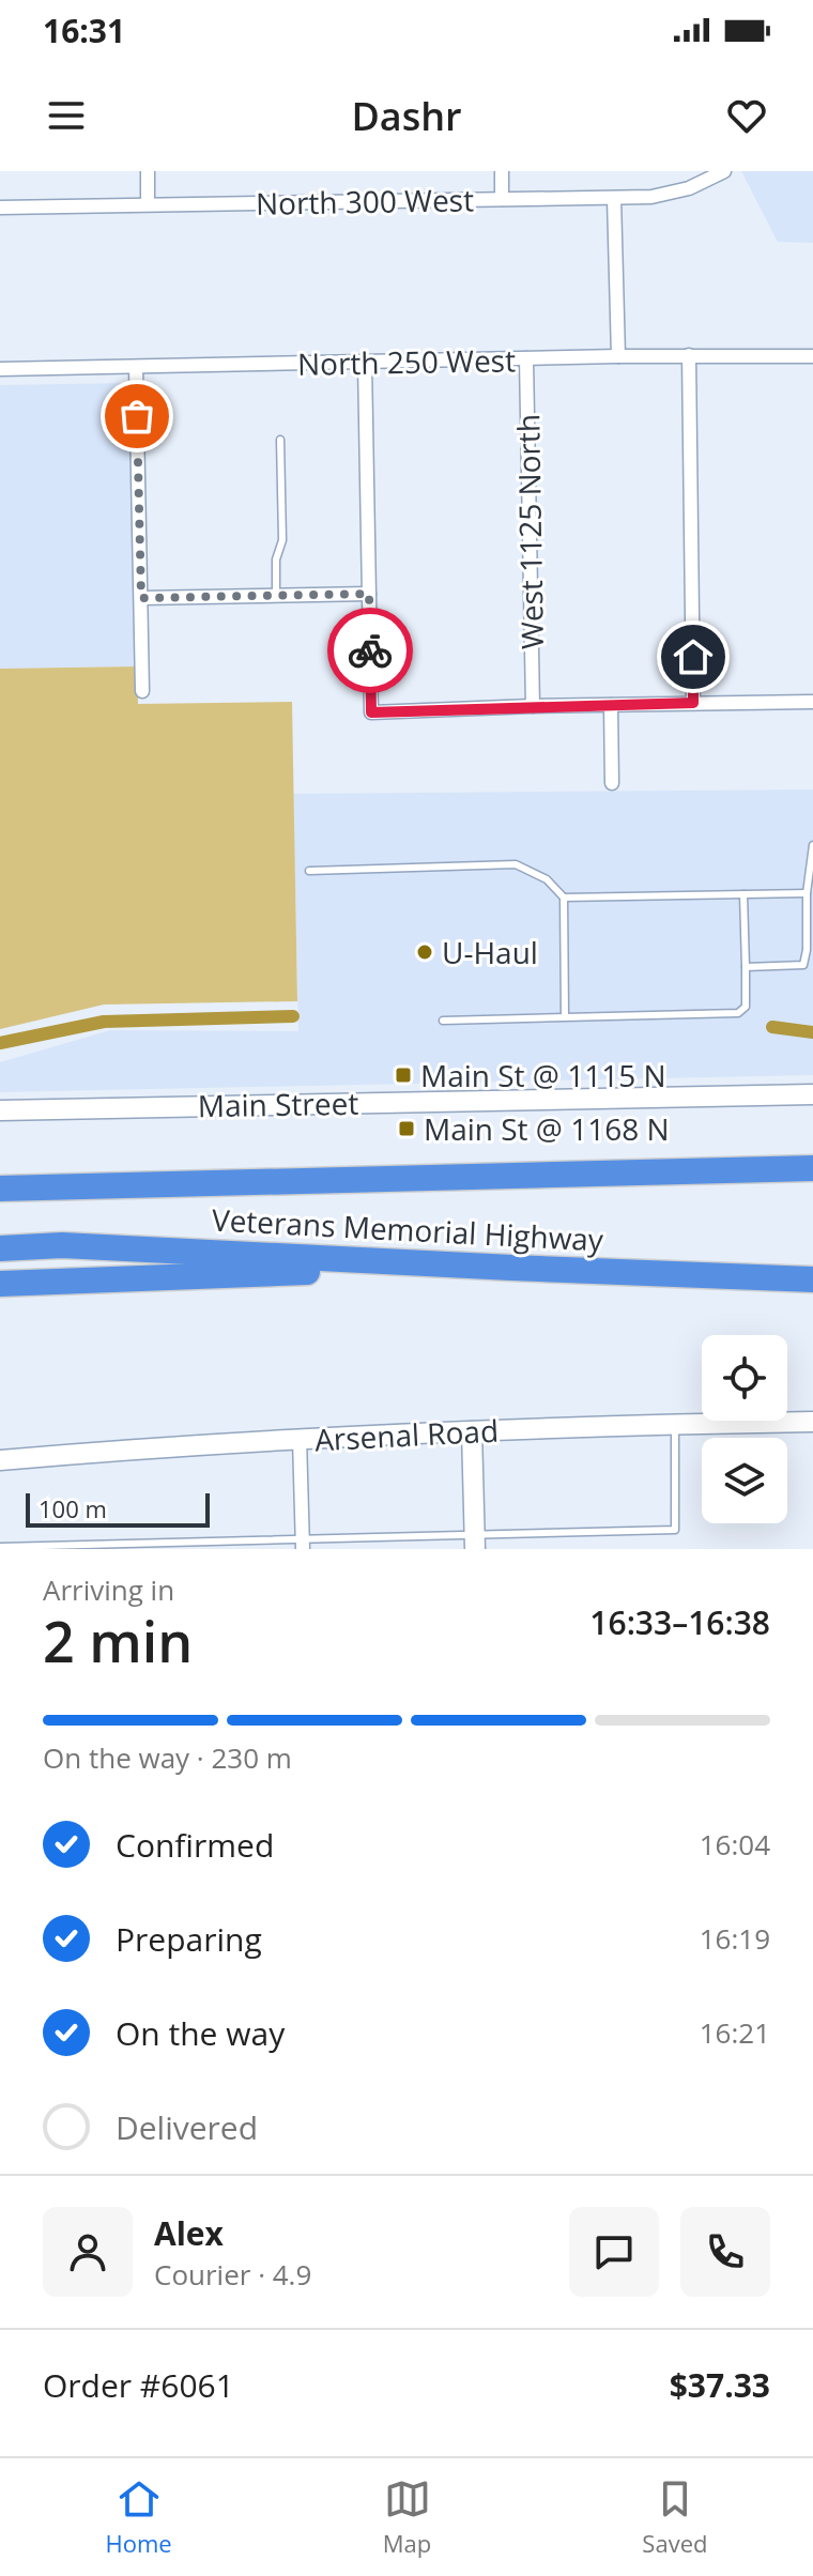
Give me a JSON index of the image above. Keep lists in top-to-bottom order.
{
  "streets": {
    "highway": ["Veterans Memorial Highway"],
    "street": [
      "North 300 West",
      "North 250 West",
      "West 1125 North",
      "Main Street",
      "Arsenal Road"
    ]
  },
  "crossings": [
    ["North 250 West", "West 1125 North"]
  ],
  "places": {
    "other": ["U-Haul"],
    "transit": ["Main St @ 1115 N", "Main St @ 1168 N"]
  },
  "scale_bar": "100 m",
  "page": {
    "status": "16:31",
    "header": "Dashr",
    "scale": "100 m",
    "heading": ["2 min", "Arriving in", "16:33–16:38"],
    "panel": [
      "Alex",
      "Courier · 4.9",
      "Order #6061",
      "$37.33"
    ],
    "bar": "On the way · 230 m",
    "list": [
      ["Confirmed", "16:04"],
      ["Preparing", "16:19"],
      ["On the way", "16:21"],
      "Delivered"
    ],
    "tabs": ["Home", "Map", "Saved"]
  }
}
